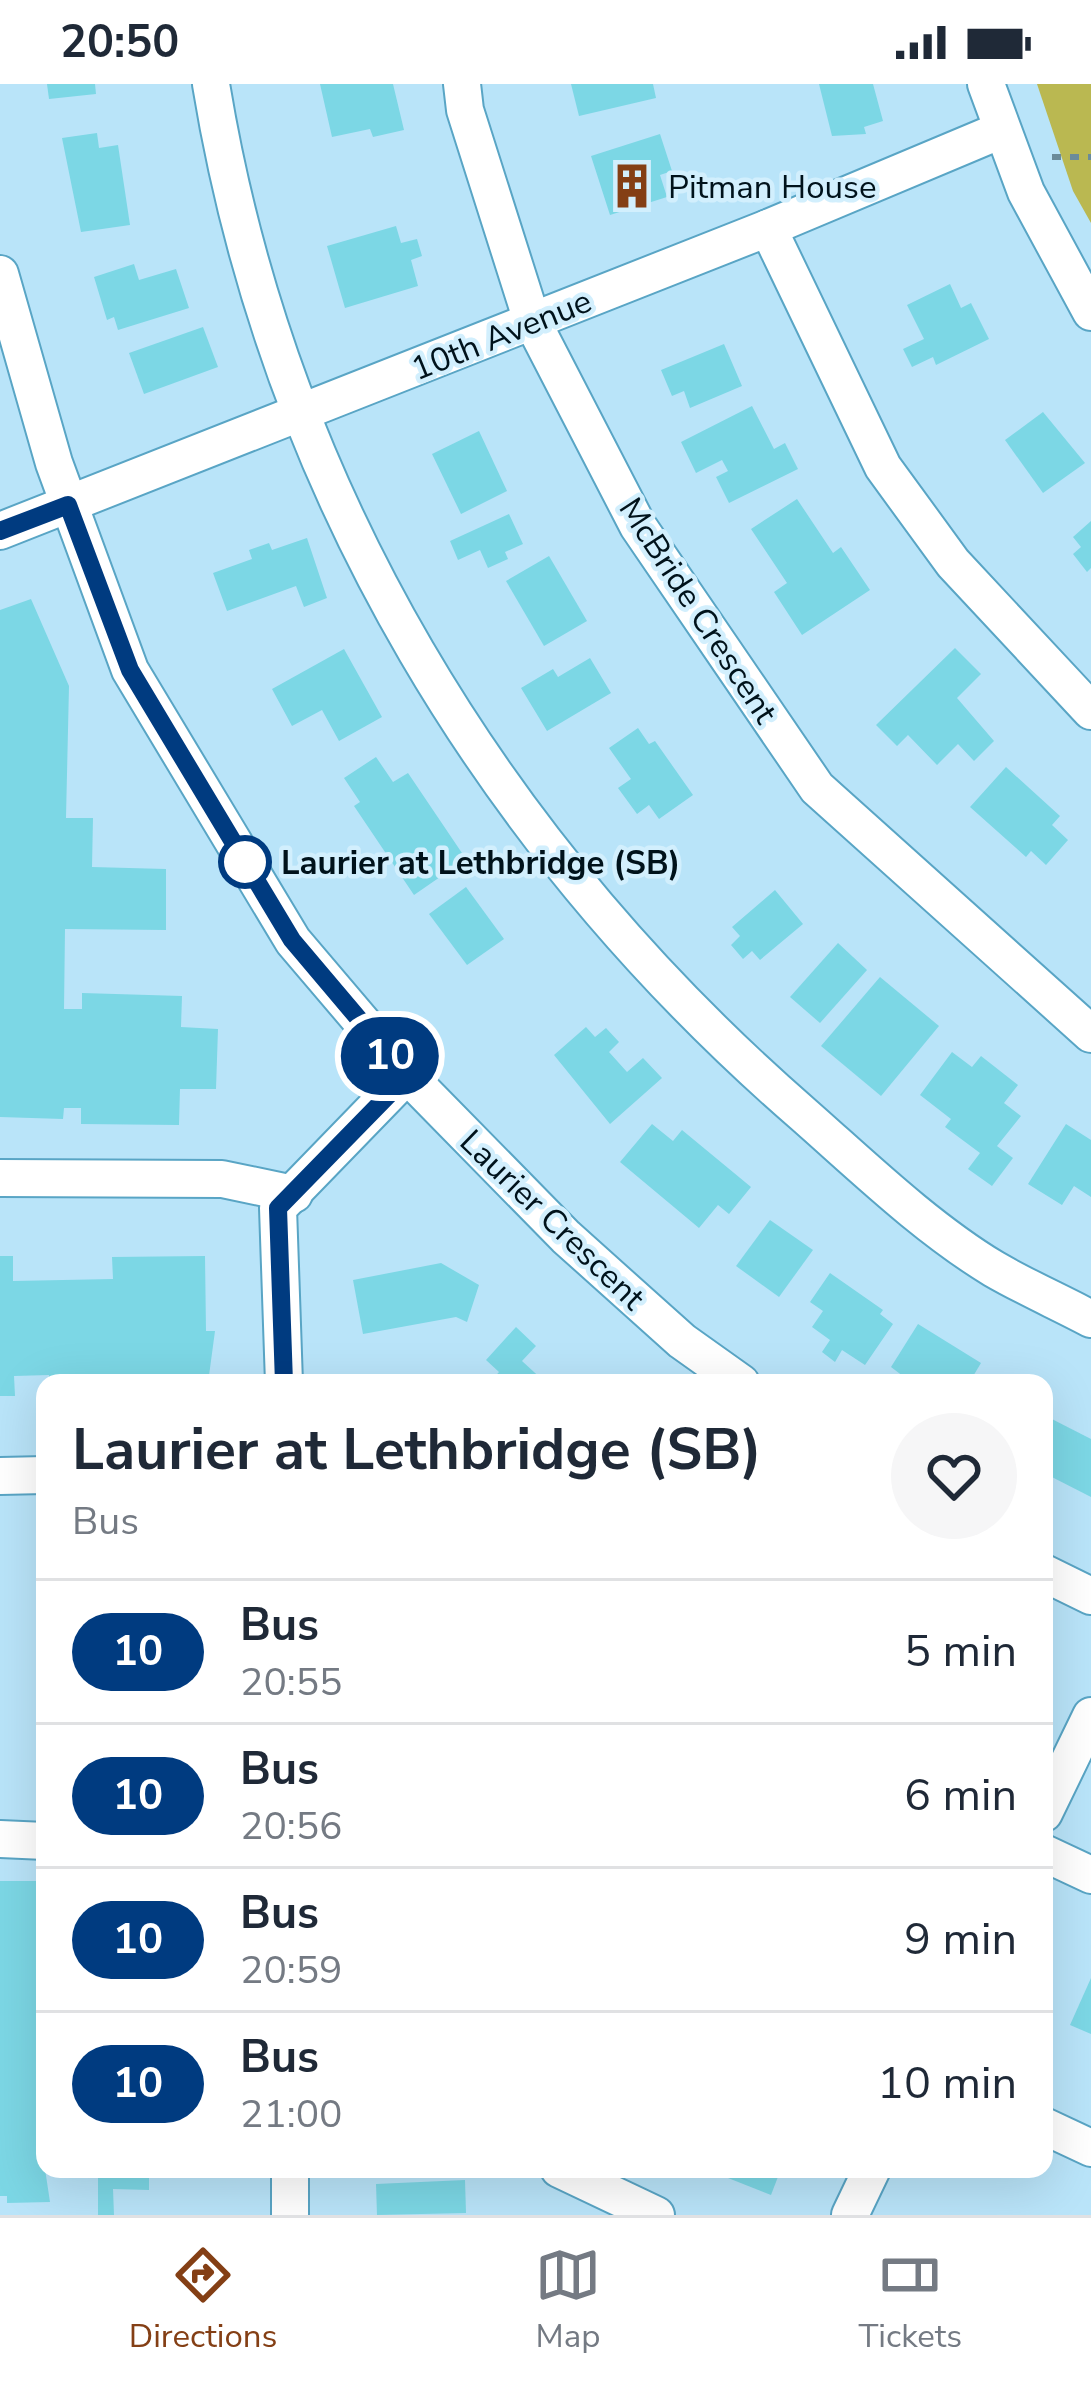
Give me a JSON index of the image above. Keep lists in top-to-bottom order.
{
  "streets": {
    "street": ["10th Avenue", "McBride Crescent", "Laurier Crescent"]
  },
  "crossings": [
    ["10th Avenue", "McBride Crescent"],
    ["10th Avenue", "Laurier Crescent"]
  ],
  "places": {
    "building": ["Pitman House"],
    "other": ["Laurier at Lethbridge (SB)"]
  },
  "lines": ["bus line 10"],
  "page": {
    "status": "20:50",
    "on_map": "10",
    "heading": ["Laurier at Lethbridge (SB)", "Bus"],
    "list": [
      {
        "mark": "10",
        "name": "Bus",
        "note": "20:55",
        "value": "5 min"
      },
      {
        "mark": "10",
        "name": "Bus",
        "note": "20:56",
        "value": "6 min"
      },
      {
        "mark": "10",
        "name": "Bus",
        "note": "20:59",
        "value": "9 min"
      },
      {
        "mark": "10",
        "name": "Bus",
        "note": "21:00",
        "value": "10 min"
      }
    ],
    "tabs": ["Directions", "Map", "Tickets"]
  }
}
